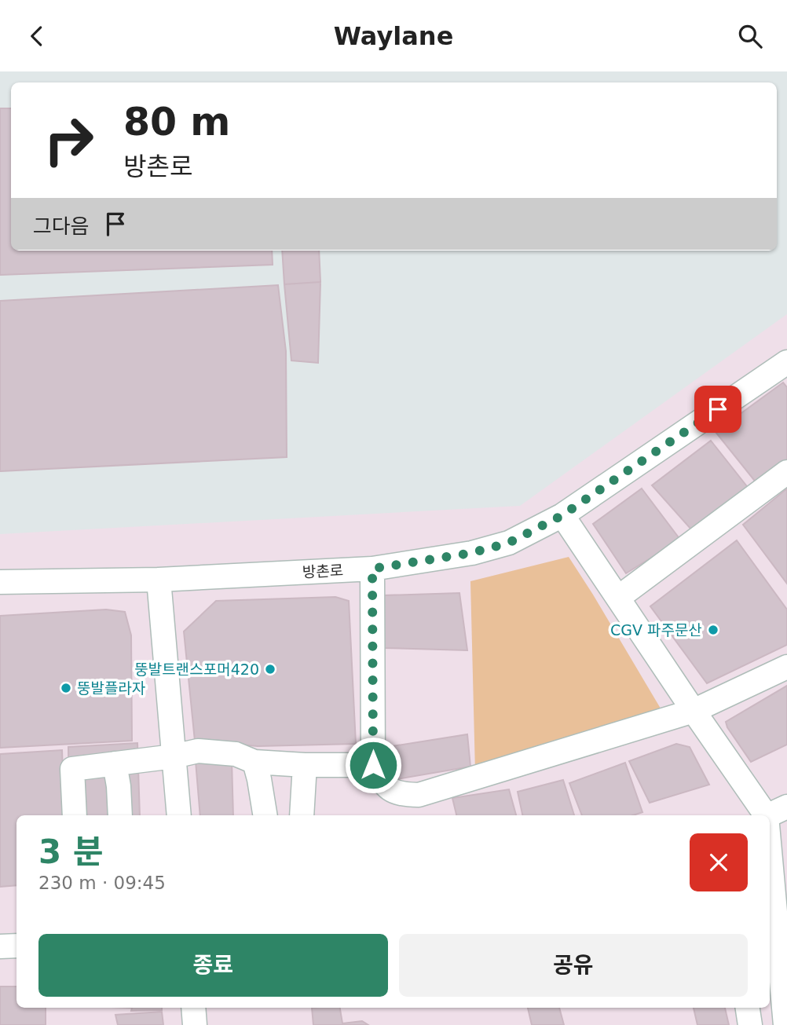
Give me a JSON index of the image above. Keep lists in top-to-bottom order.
{
  "streets": {
    "street": ["방촌로"]
  },
  "places": ["CGV 파주문산", "뚱발트랜스포머420", "뚱발플라자"],
  "page": {
    "header": "Waylane",
    "turn": ["80 m", "방촌로"],
    "then": "그다음",
    "heading": ["3 분", "230 m · 09:45"],
    "buttons": ["종료", "공유"]
  }
}
